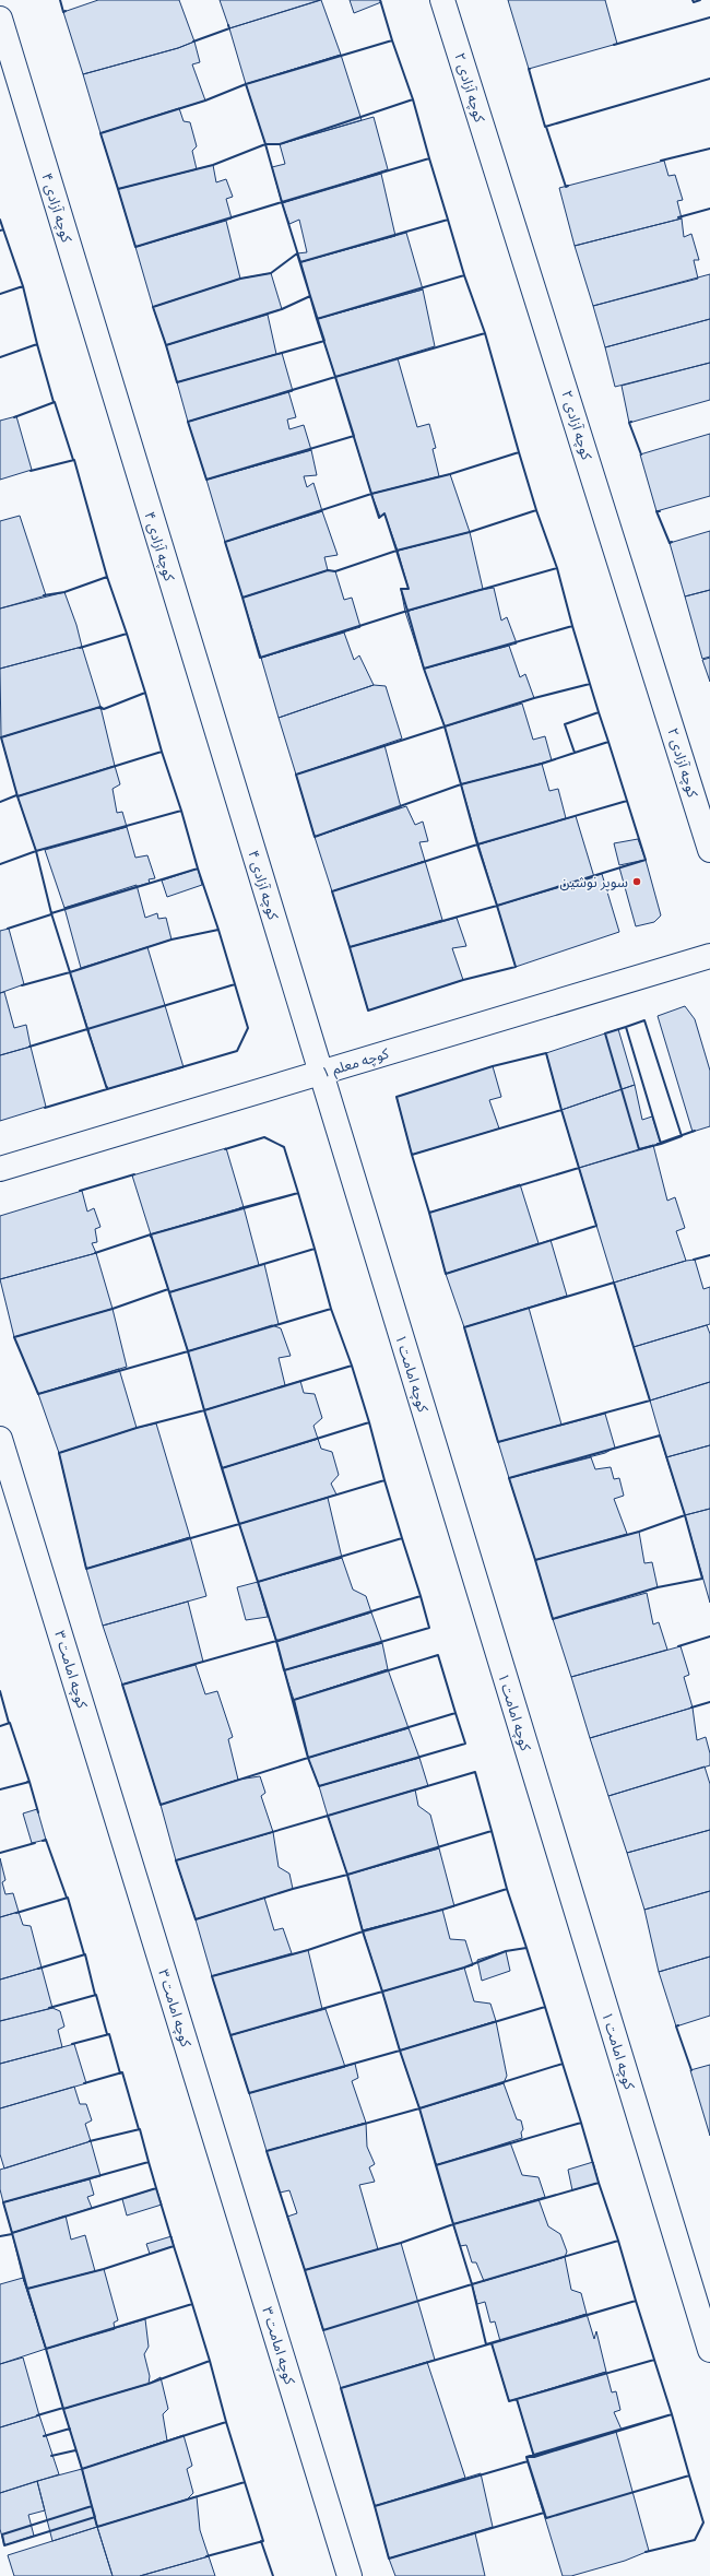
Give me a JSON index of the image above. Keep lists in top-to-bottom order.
{
  "streets": {
    "street": [
      "کوچه آزادی ۲",
      "کوچه آزادی ۴",
      "کوچه معلم ۱",
      "کوچه امامت ۱",
      "کوچه امامت ۳"
    ]
  },
  "crossings": [
    ["کوچه آزادی ۴", "کوچه معلم ۱"],
    ["کوچه آزادی ۴", "کوچه امامت ۱"],
    ["کوچه معلم ۱", "کوچه امامت ۱"]
  ],
  "places": ["سوپر نوشین"]
}
